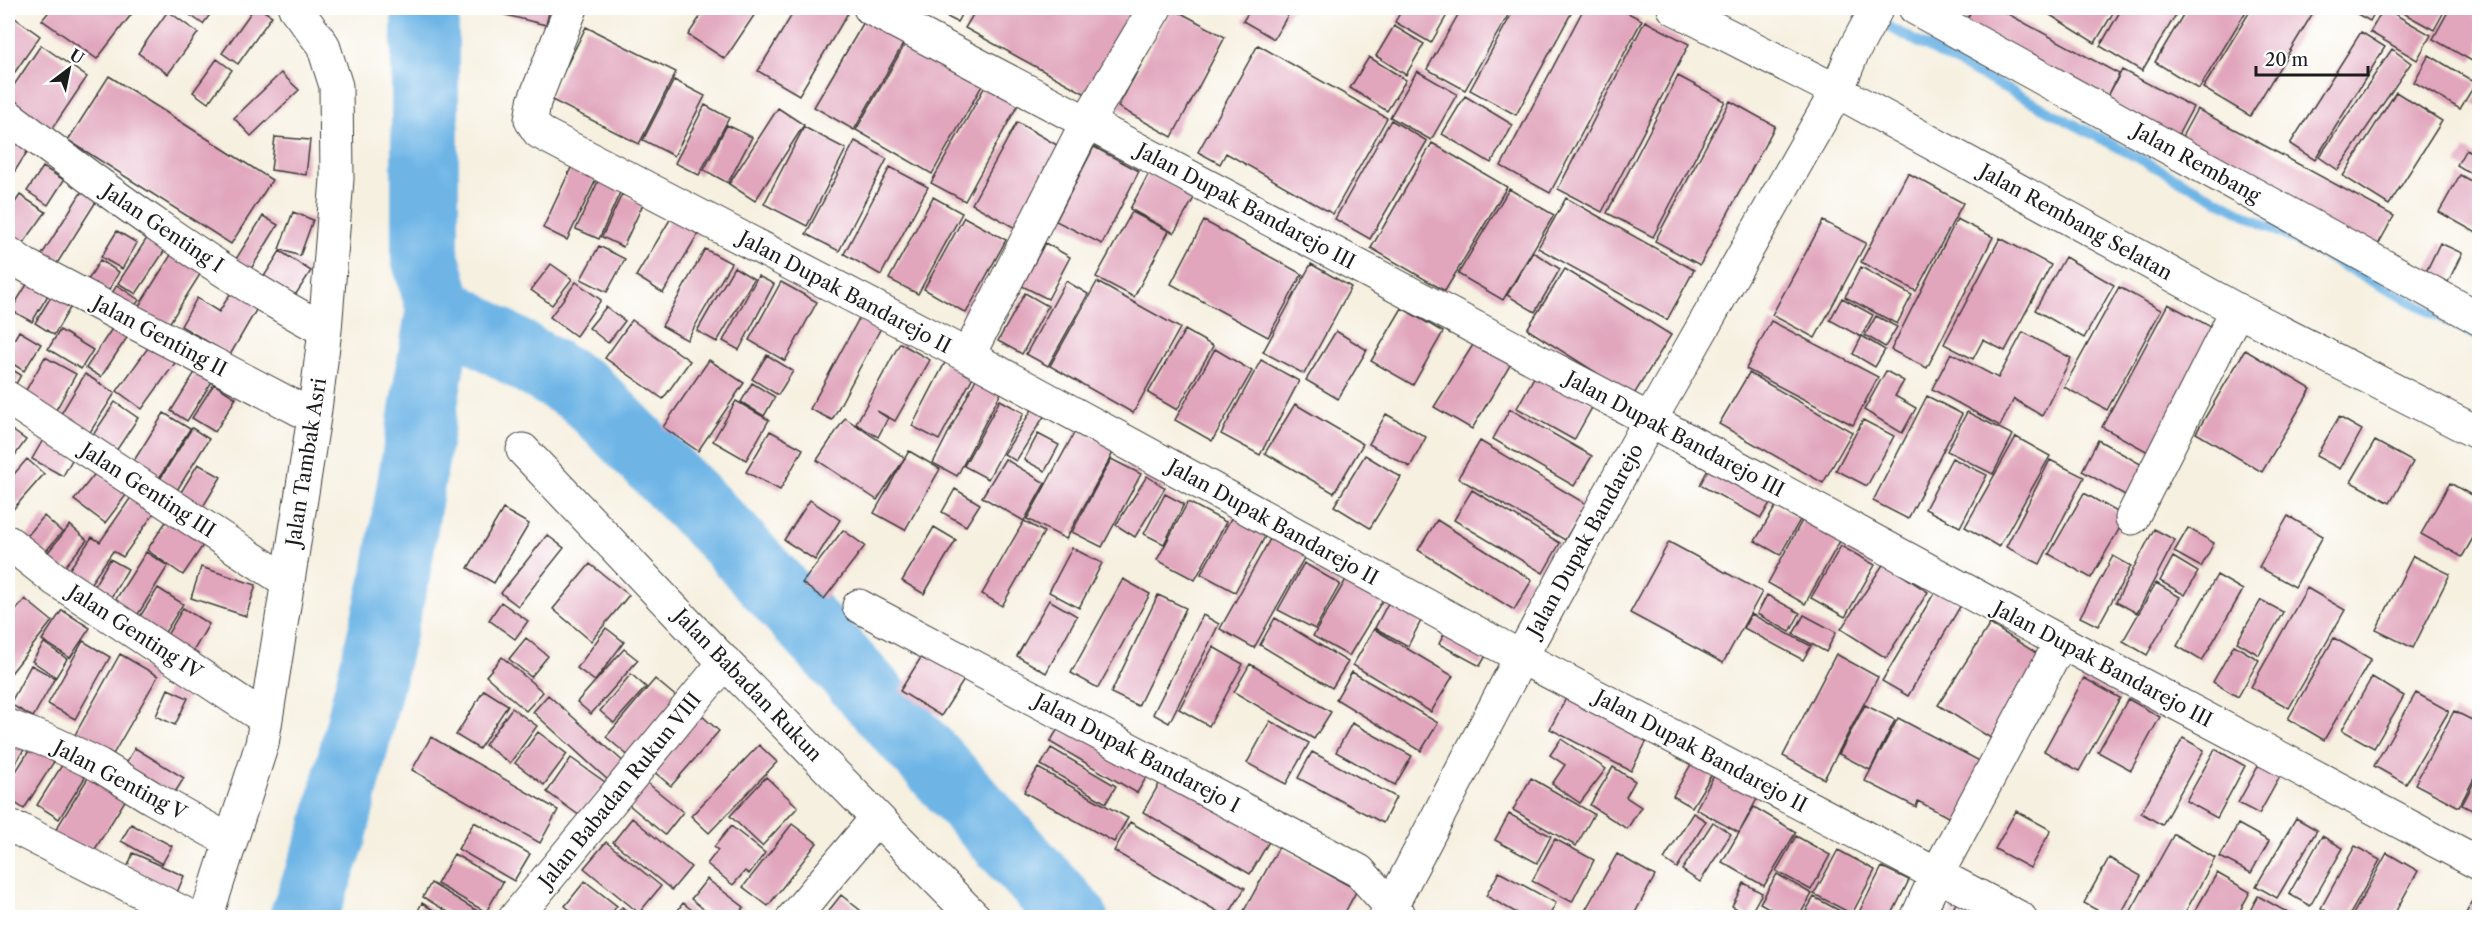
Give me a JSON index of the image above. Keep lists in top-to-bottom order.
{
  "streets": {
    "street": [
      "Jalan Rembang",
      "Jalan Dupak Bandarejo III",
      "Jalan Rembang Selatan",
      "Jalan Genting I",
      "Jalan Dupak Bandarejo II",
      "Jalan Genting II",
      "Jalan Tambak Asri",
      "Jalan Genting III",
      "Jalan Dupak Bandarejo",
      "Jalan Genting IV",
      "Jalan Babadan Rukun",
      "Jalan Dupak Bandarejo I",
      "Jalan Genting V",
      "Jalan Babadan Rukun VIII"
    ]
  },
  "crossings": [
    ["Jalan Dupak Bandarejo III", "Jalan Dupak Bandarejo"],
    ["Jalan Rembang Selatan", "Jalan Dupak Bandarejo"],
    ["Jalan Genting I", "Jalan Tambak Asri"],
    ["Jalan Dupak Bandarejo II", "Jalan Dupak Bandarejo"],
    ["Jalan Genting II", "Jalan Tambak Asri"],
    ["Jalan Tambak Asri", "Jalan Genting III"],
    ["Jalan Tambak Asri", "Jalan Genting IV"],
    ["Jalan Tambak Asri", "Jalan Genting V"],
    ["Jalan Dupak Bandarejo", "Jalan Dupak Bandarejo I"],
    ["Jalan Babadan Rukun", "Jalan Babadan Rukun VIII"]
  ],
  "scale_bar": "20 m",
  "north": "top right"
}
